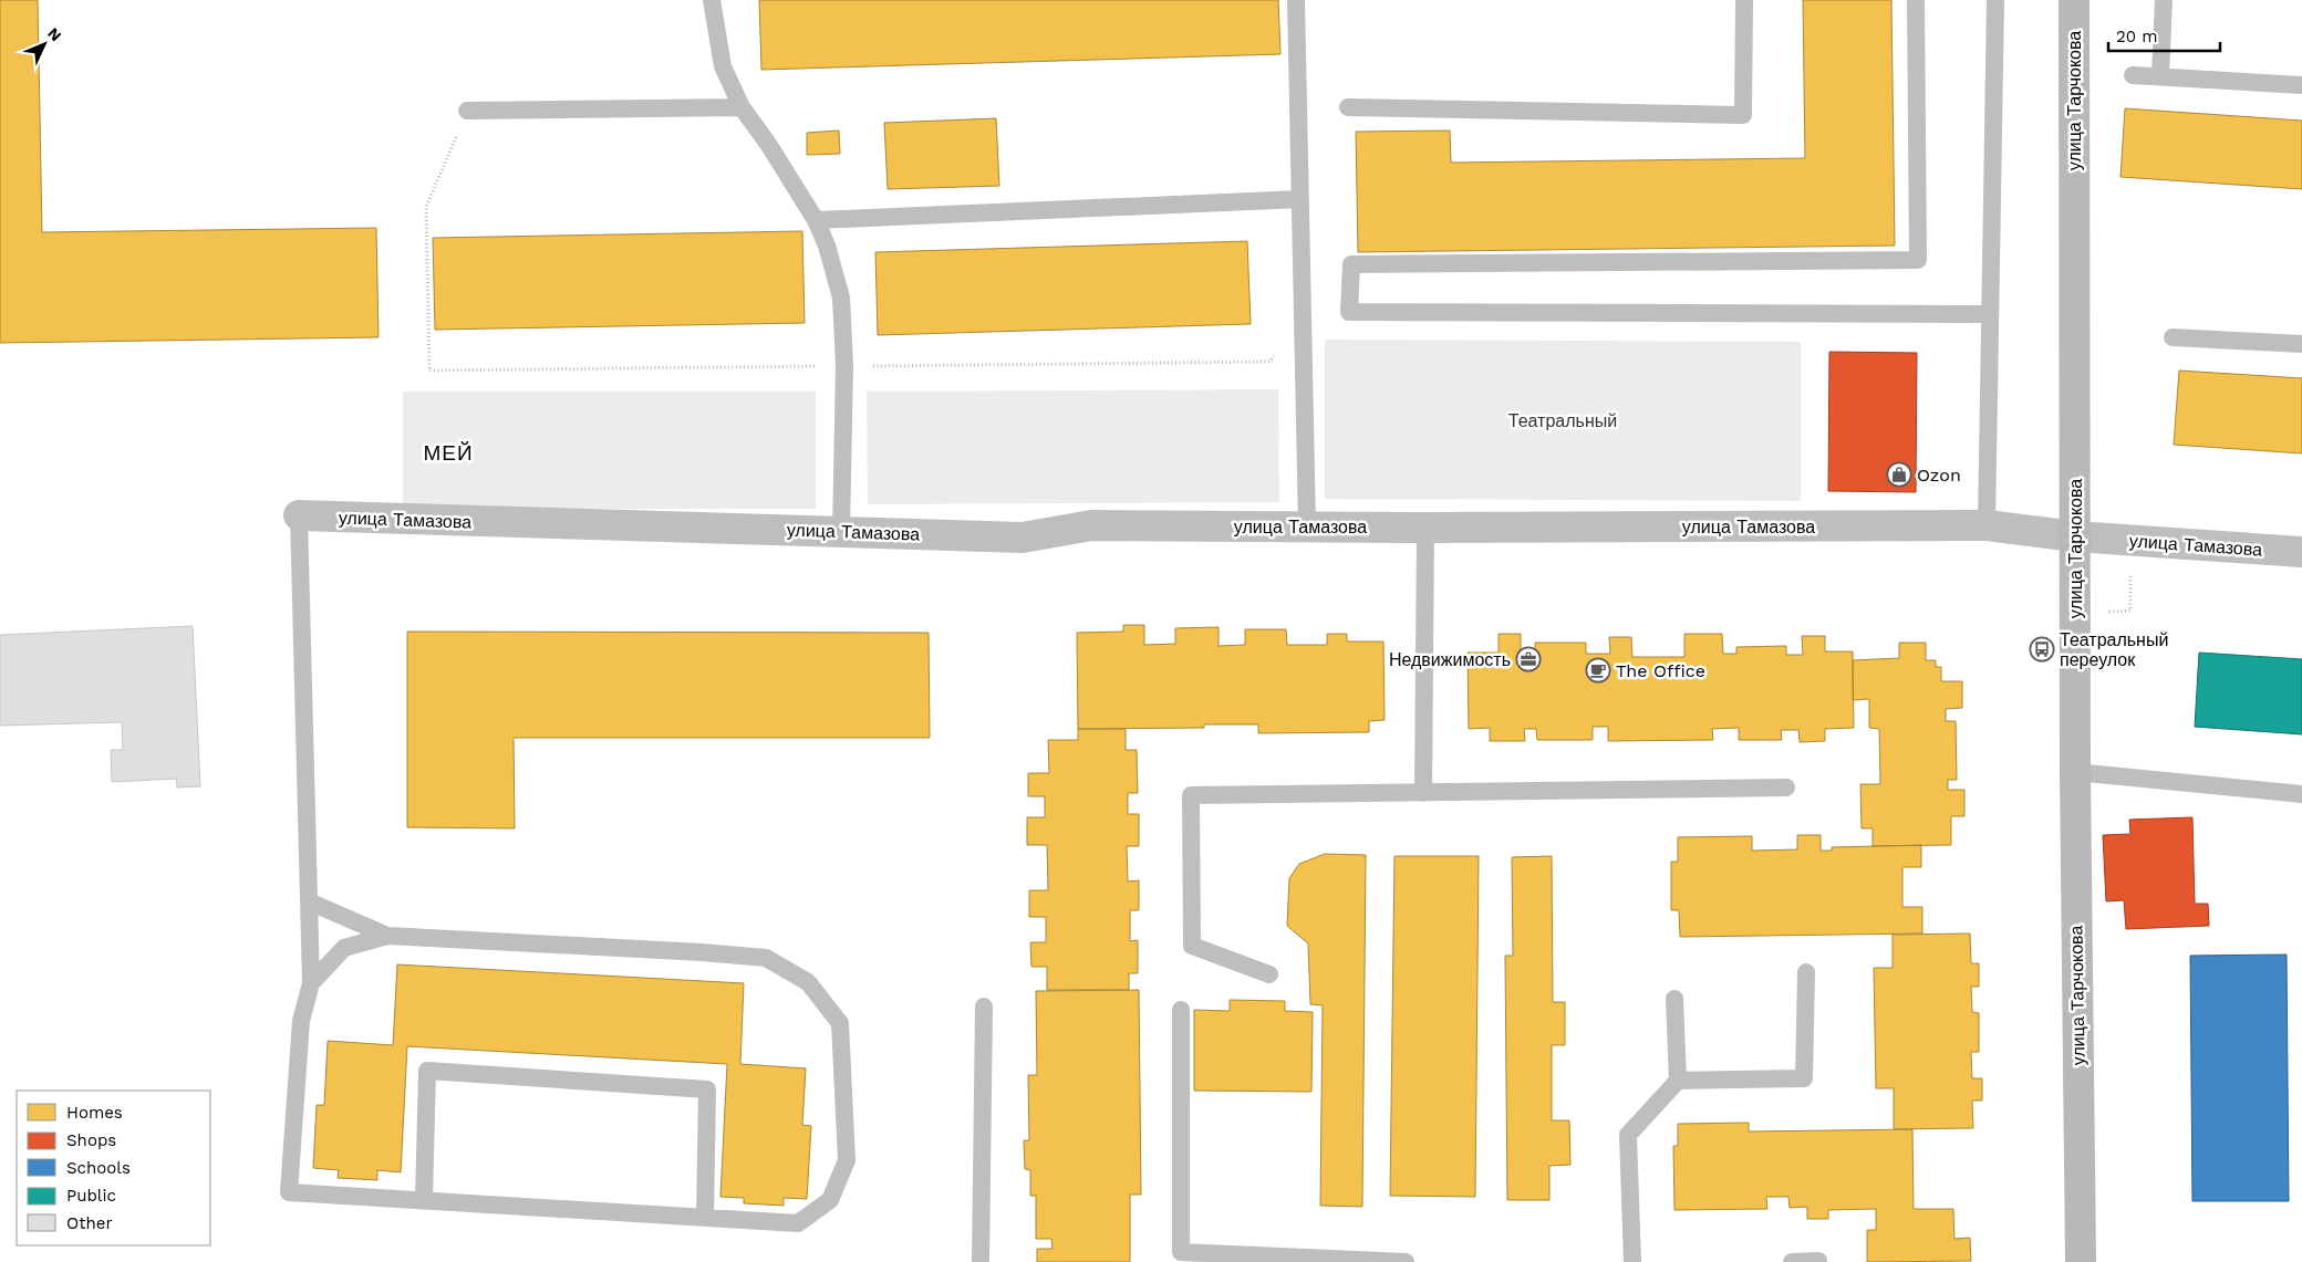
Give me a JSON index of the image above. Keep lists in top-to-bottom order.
{
  "streets": {
    "street": ["улица Тарчокова", "улица Тамазова"]
  },
  "crossings": [
    ["улица Тарчокова", "улица Тамазова"]
  ],
  "districts": ["МЕЙ"],
  "parks": ["Театральный"],
  "places": {
    "shop": ["Ozon"],
    "bus stop": ["Театральный переулок"],
    "office": ["Недвижимость"],
    "cafe": ["The Office"]
  },
  "legend": [
    "Homes",
    "Shops",
    "Schools",
    "Public",
    "Other"
  ],
  "scale_bar": "20 m",
  "north": "top right"
}
